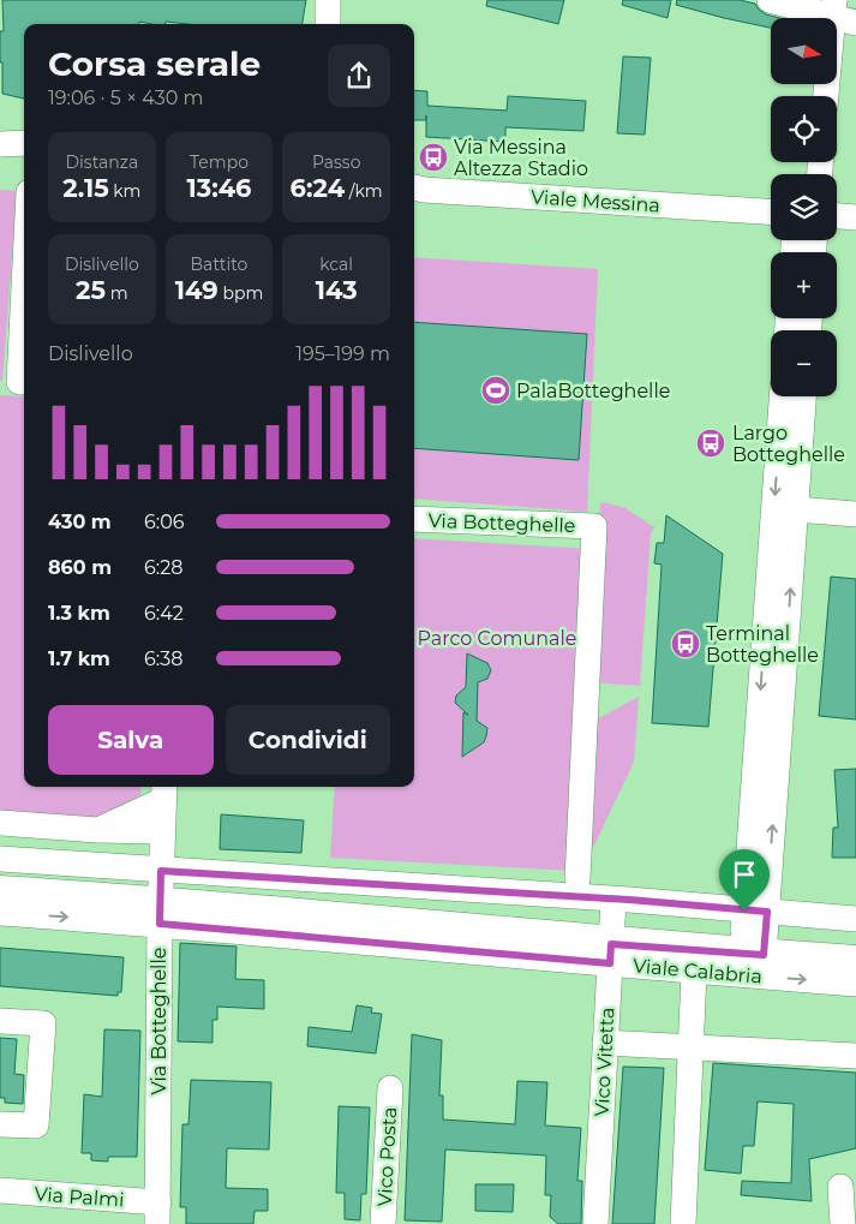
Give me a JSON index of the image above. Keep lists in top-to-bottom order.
{
  "streets": {
    "main road": ["Viale Calabria"],
    "street": [
      "Viale Messina",
      "Via Botteghelle",
      "Vico Vitetta",
      "Vico Posta",
      "Via Palmi"
    ]
  },
  "crossings": [
    ["Via Botteghelle", "Viale Calabria"],
    ["Via Botteghelle", "Via Palmi"],
    ["Viale Calabria", "Vico Vitetta"]
  ],
  "parks": ["Parco Comunale"],
  "places": {
    "bus stop": ["Via Messina Altezza Stadio", "Largo Botteghelle", "Terminal Botteghelle"],
    "sports": ["PalaBotteghelle"]
  },
  "north": "right",
  "page": {
    "map_buttons": ["+", "−"],
    "heading": ["Corsa serale", "19:06 · 5 × 430 m"],
    "stats": [
      ["Distanza", "2.15 km"],
      ["Tempo", "13:46"],
      ["Passo", "6:24 /km"],
      ["Dislivello", "25 m"],
      ["Battito", "149 bpm"],
      ["kcal", "143"]
    ],
    "chart": ["Dislivello", "195–199 m"],
    "list": [
      {
        "name": "430 m",
        "note": "6:06"
      },
      {
        "name": "860 m",
        "note": "6:28"
      },
      {
        "name": "1.3 km",
        "note": "6:42"
      },
      {
        "name": "1.7 km",
        "note": "6:38"
      }
    ],
    "buttons": ["Salva", "Condividi"]
  }
}
